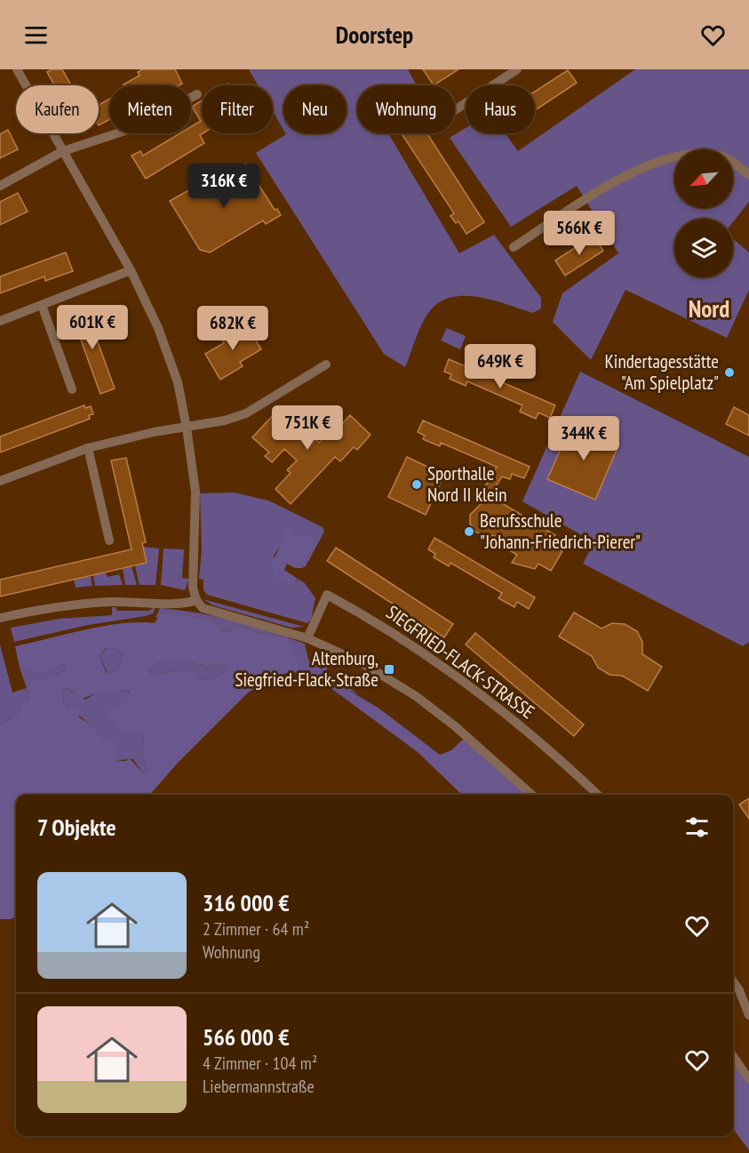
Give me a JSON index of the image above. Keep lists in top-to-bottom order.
{
  "streets": {
    "street": ["SIEGFRIED-FLACK-STRASSE"]
  },
  "districts": ["Nord"],
  "places": {
    "other": ["Kindertagesstätte \"Am Spielplatz\"", "Sporthalle Nord II klein", "Berufsschule \"Johann-Friedrich-Pierer\""],
    "transit": ["Altenburg, Siegfried-Flack-Straße"]
  },
  "north": "bottom left",
  "page": {
    "header": "Doorstep",
    "chip": [
      "Kaufen",
      "Mieten",
      "Filter",
      "Neu",
      "Wohnung",
      "Haus"
    ],
    "price": [
      "316K €",
      "566K €",
      "601K €",
      "682K €",
      "649K €",
      "751K €",
      "344K €"
    ],
    "heading": "7 Objekte",
    "list": [
      {
        "name": "316 000 €",
        "note": "2 Zimmer · 64 m² · Wohnung"
      },
      {
        "name": "566 000 €",
        "note": "4 Zimmer · 104 m² · Liebermannstraße"
      }
    ]
  }
}
